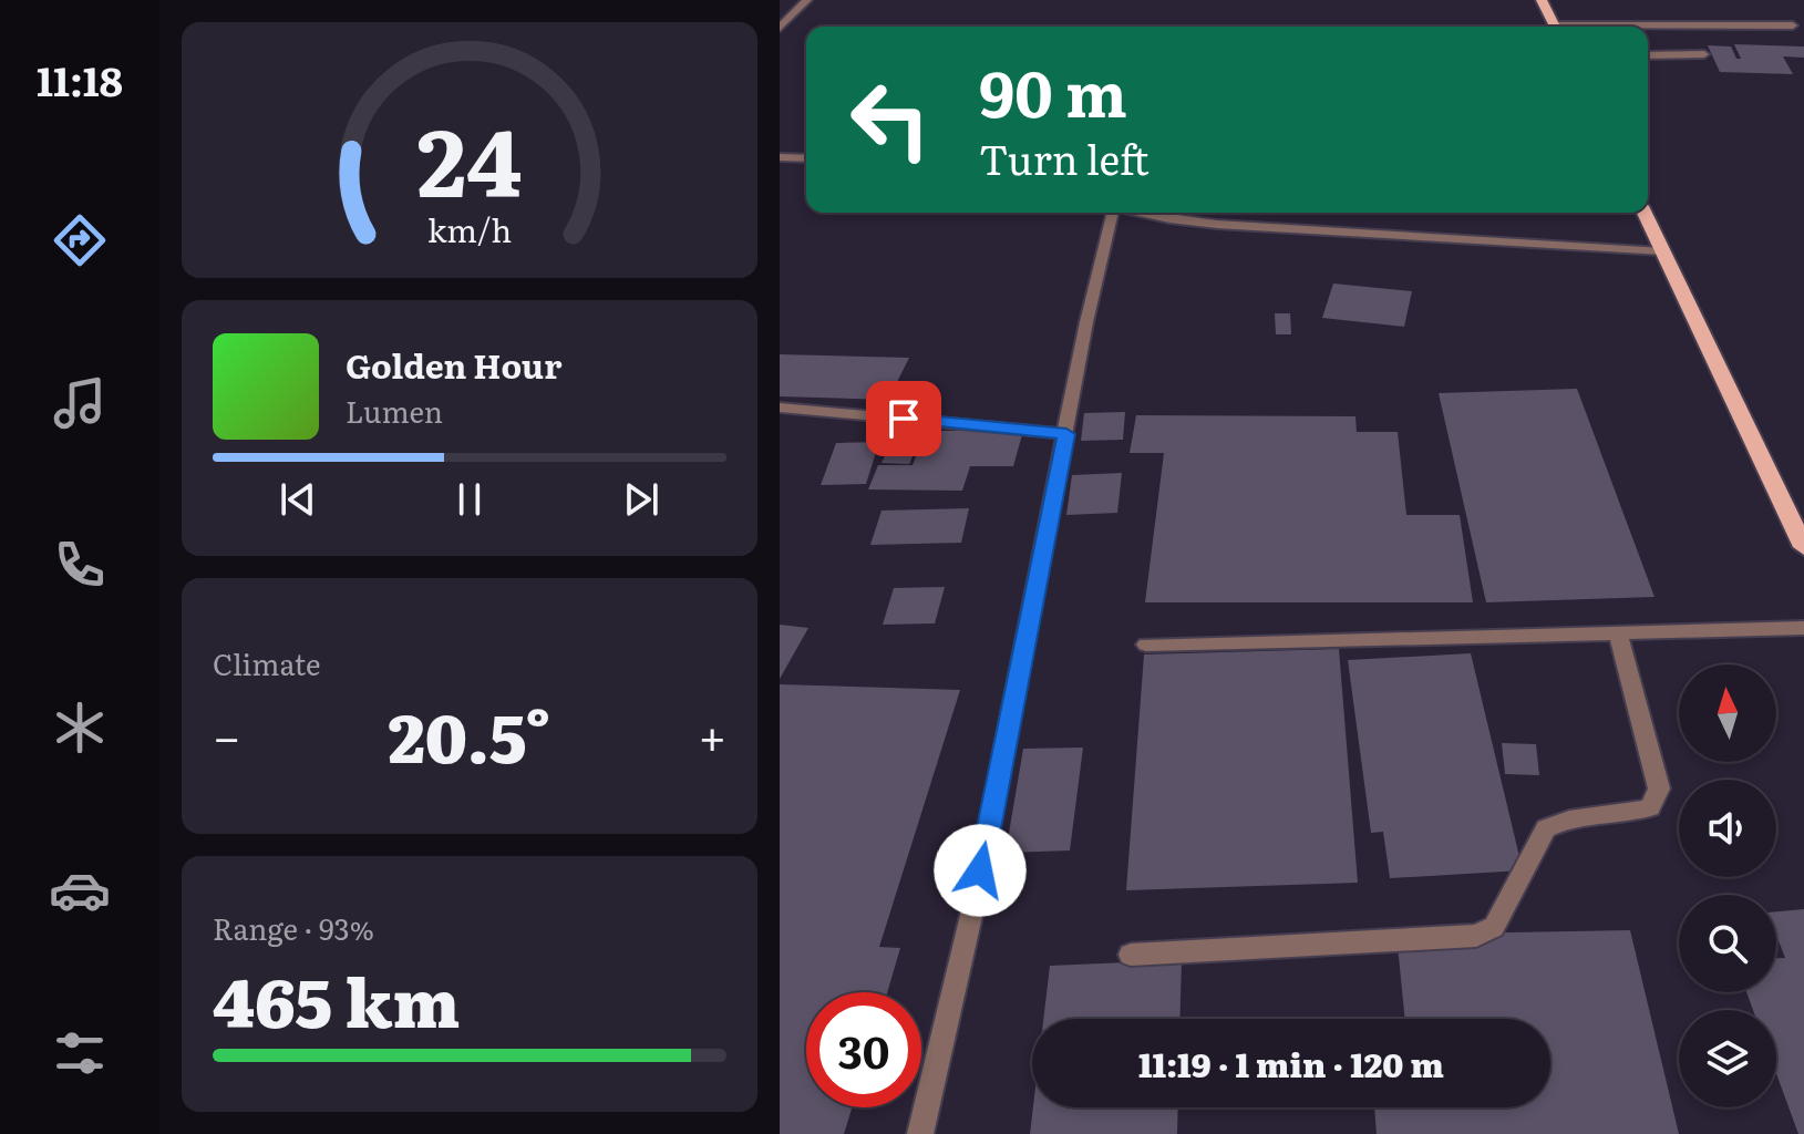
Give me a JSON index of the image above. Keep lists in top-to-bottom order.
{
  "north": "top",
  "page": {
    "tabs": "11:18",
    "turn": ["90 m", "Turn left"],
    "song": ["Golden Hour", "Lumen"],
    "tile": [
      "Climate",
      ["Range · 93%", "465 km"]
    ],
    "heat": ["−", "20.5°", "+"],
    "limit": "30",
    "trip": "11:19 · 1 min · 120 m",
    "gauge": ["24", "km/h"]
  }
}
